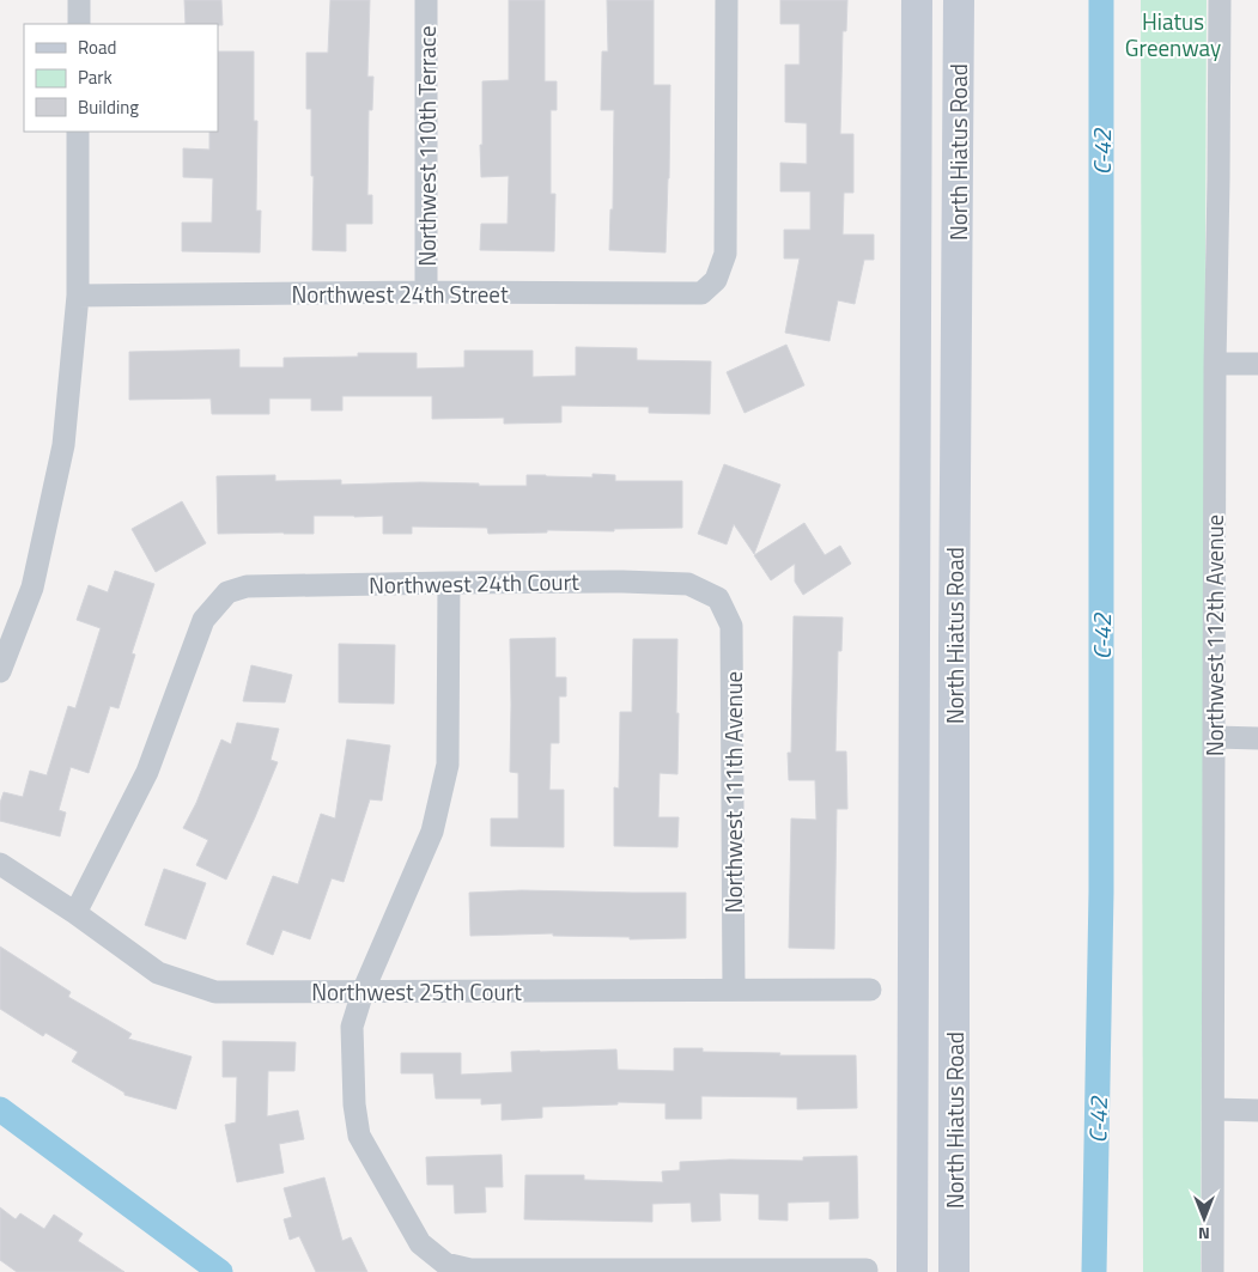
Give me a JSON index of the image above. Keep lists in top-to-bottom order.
{
  "streets": {
    "main road": ["North Hiatus Road"],
    "street": [
      "Northwest 110th Terrace",
      "Northwest 24th Street",
      "Northwest 24th Court",
      "Northwest 112th Avenue",
      "Northwest 111th Avenue",
      "Northwest 25th Court"
    ]
  },
  "crossings": [
    ["Northwest 110th Terrace", "Northwest 24th Street"],
    ["Northwest 24th Court", "Northwest 111th Avenue"],
    ["Northwest 24th Court", "Northwest 25th Court"],
    ["Northwest 111th Avenue", "Northwest 25th Court"]
  ],
  "water": ["C-42"],
  "parks": ["Hiatus Greenway"],
  "legend": ["Road", "Park", "Building"],
  "north": "bottom"
}
